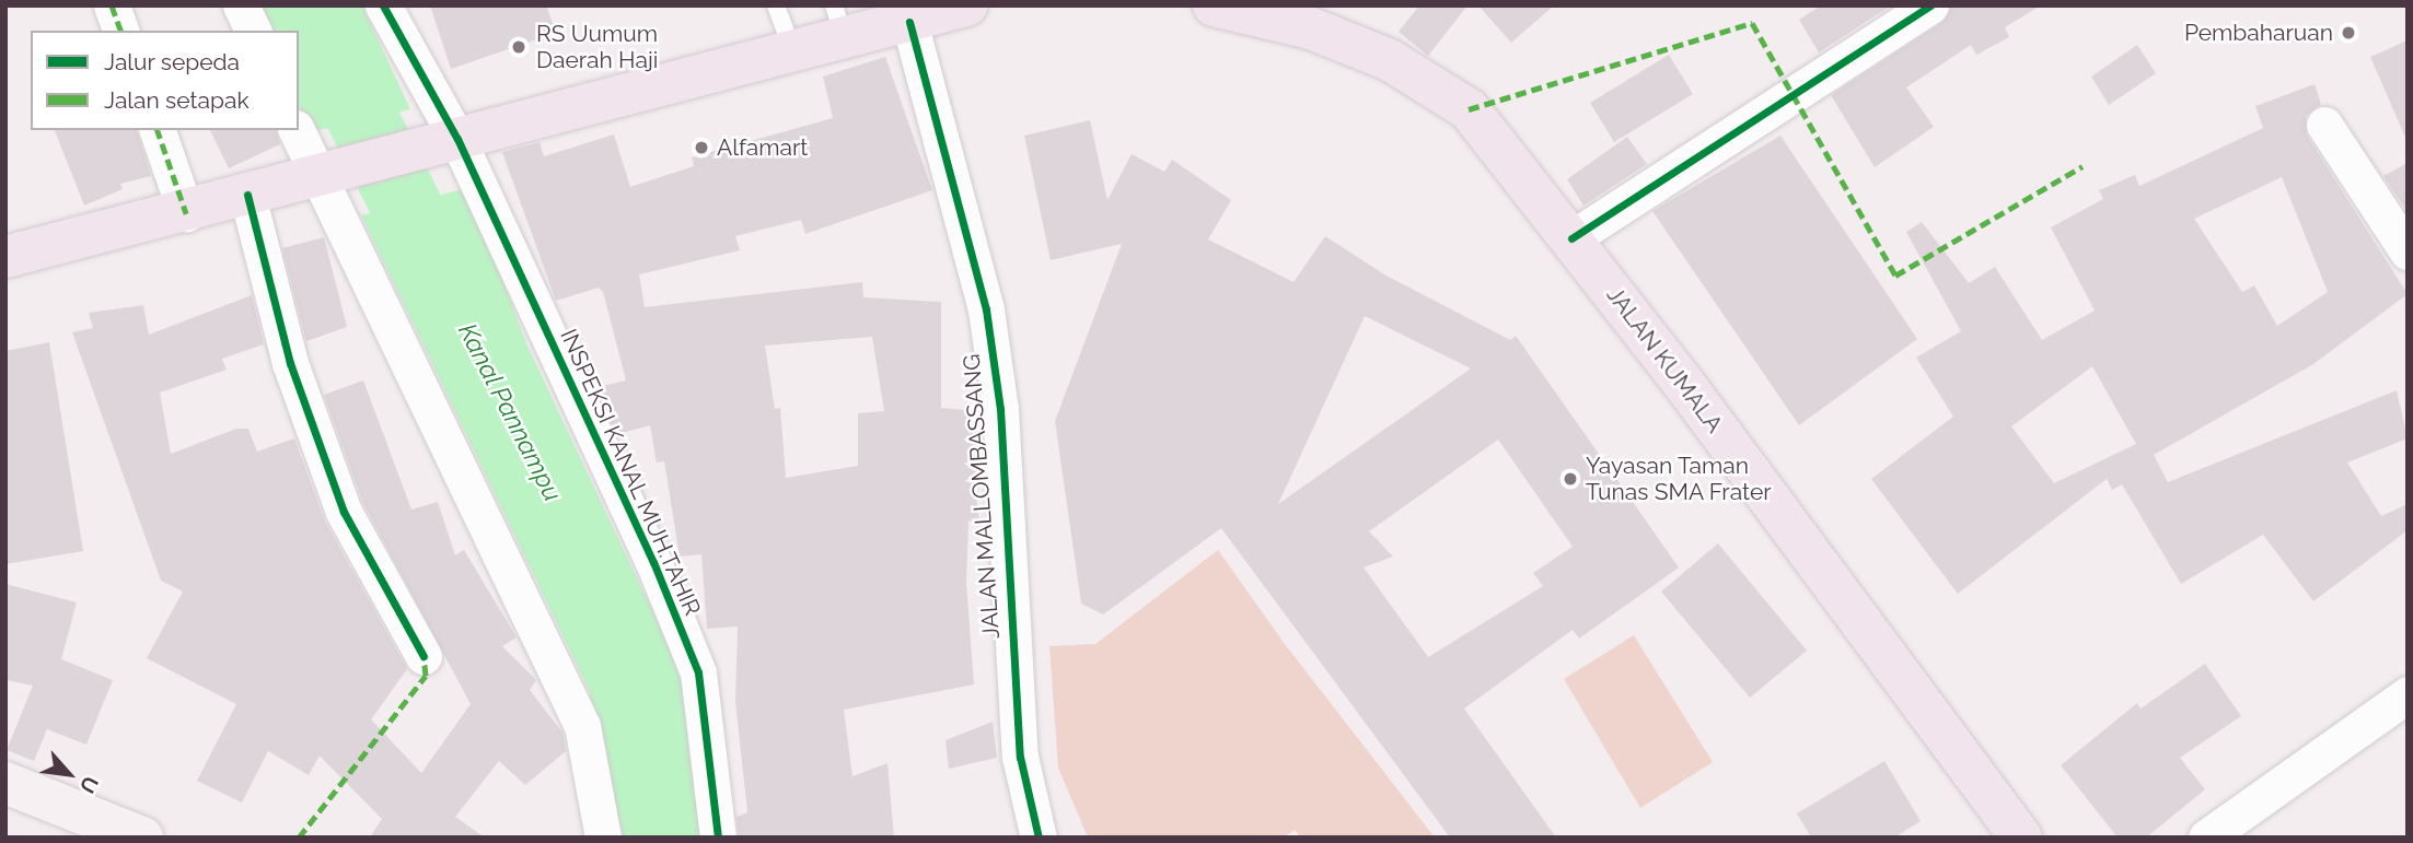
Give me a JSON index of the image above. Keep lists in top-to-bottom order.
{
  "streets": {
    "main road": ["JALAN KUMALA"],
    "street": ["INSPEKSI KANAL MUH.TAHIR", "JALAN MALLOMBASSANG"]
  },
  "water": ["Kanal Pannampu"],
  "places": [
    "Pembaharuan",
    "RS Uumum Daerah Haji",
    "Alfamart",
    "Yayasan Taman Tunas SMA Frater"
  ],
  "legend": ["Jalur sepeda", "Jalan setapak"],
  "north": "bottom right"
}
